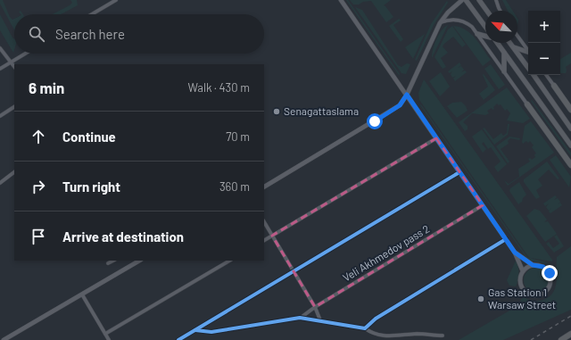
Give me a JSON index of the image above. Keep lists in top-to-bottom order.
{
  "streets": {
    "street": ["Veli Akhmedov pass 2"]
  },
  "places": ["Senagattaslama", "Gas Station 1 Warsaw Street"],
  "north": "top left",
  "page": {
    "map_buttons": ["+", "−"],
    "search": "Search here",
    "heading": ["6 min", "Walk · 430 m"],
    "list": [
      ["Continue", "70 m"],
      ["Turn right", "360 m"],
      "Arrive at destination"
    ]
  }
}
